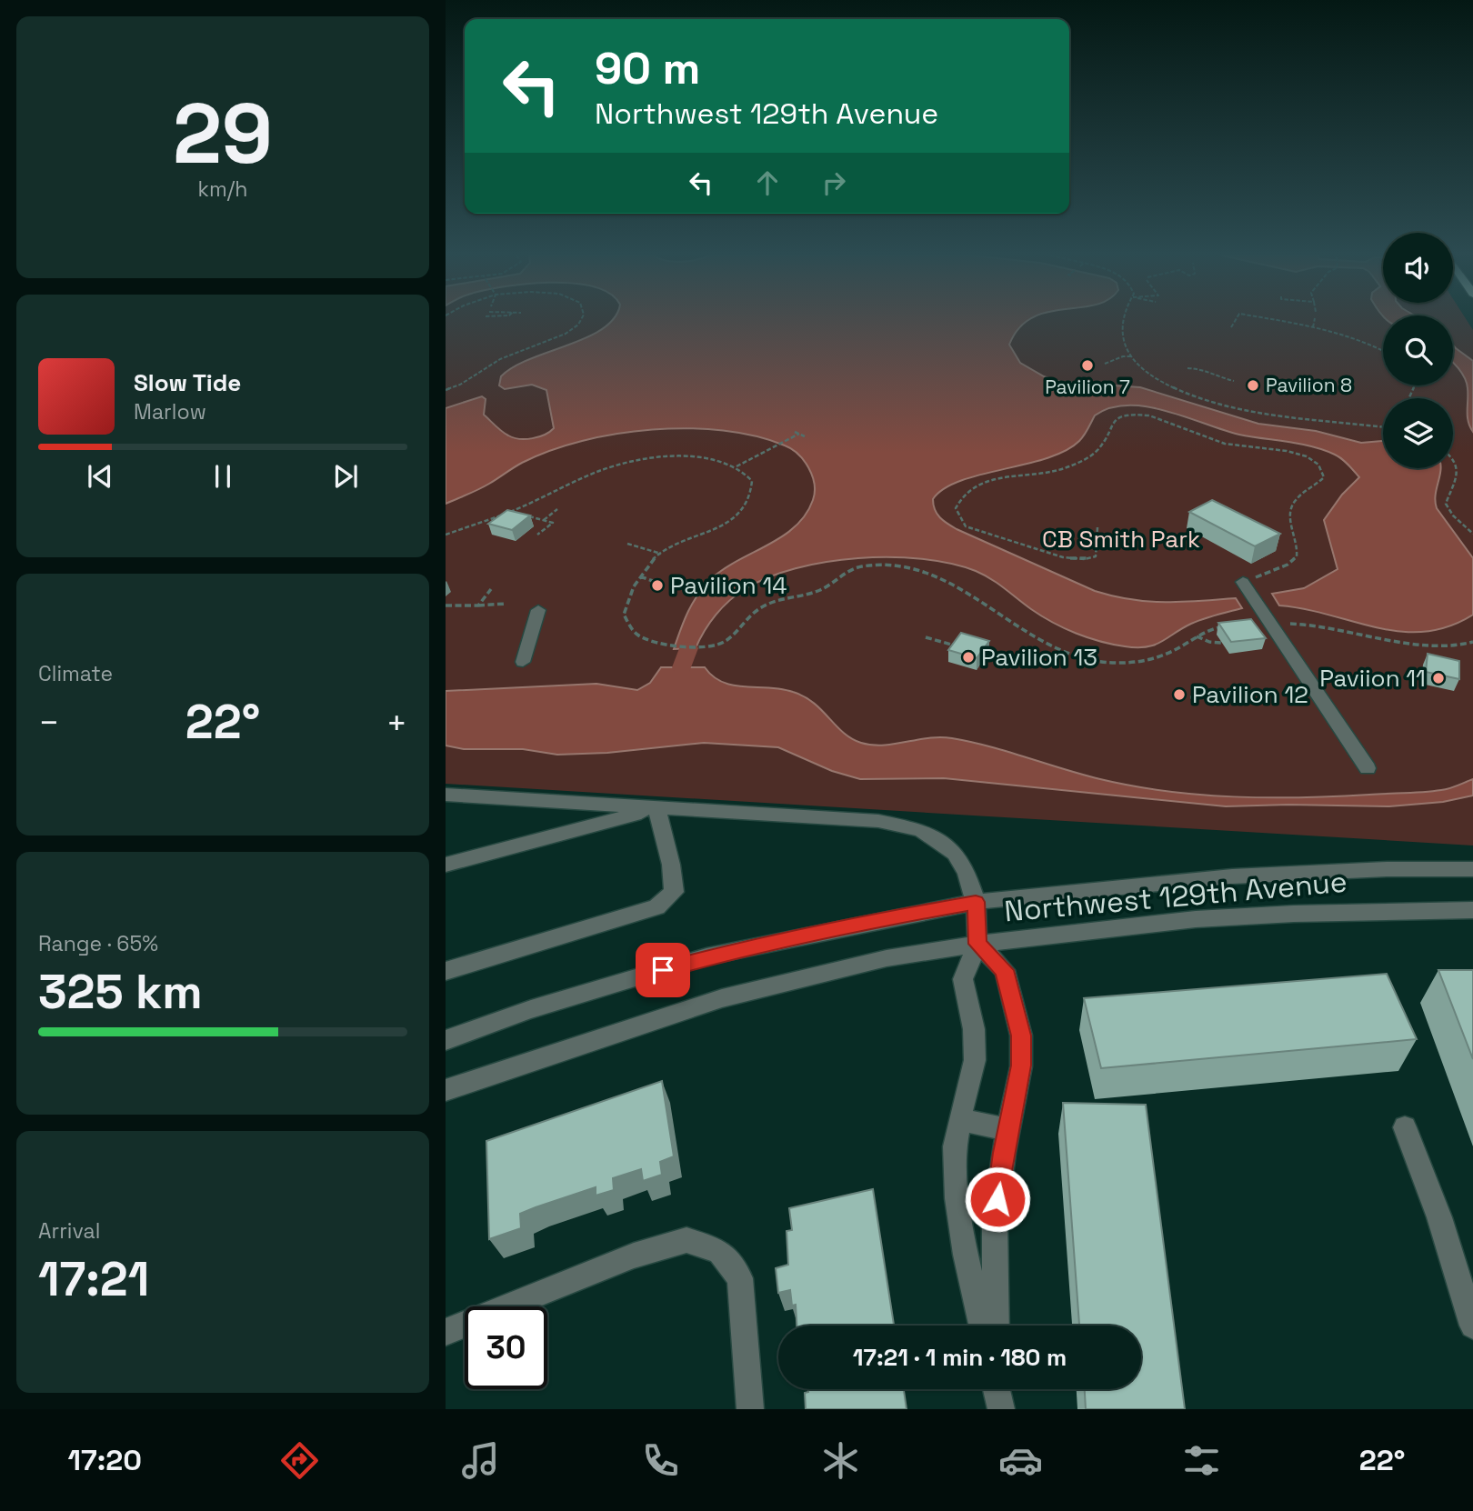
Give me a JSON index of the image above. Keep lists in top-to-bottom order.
{
  "streets": {
    "street": ["Northwest 129th Avenue"]
  },
  "parks": ["CB Smith Park"],
  "places": [
    "Pavilion 7",
    "Pavilion 8",
    "Pavilion 14",
    "Pavilion 13",
    "Paviion 11",
    "Pavilion 12"
  ],
  "page": {
    "tile": [
      ["29", "km/h"],
      "Climate",
      ["Range · 65%", "325 km"],
      ["Arrival", "17:21"]
    ],
    "turn": ["90 m", "Northwest 129th Avenue"],
    "song": ["Slow Tide", "Marlow"],
    "heat": ["−", "22°", "+"],
    "limit": "30",
    "trip": "17:21 · 1 min · 180 m",
    "tabs": ["17:20", "22°"]
  }
}
